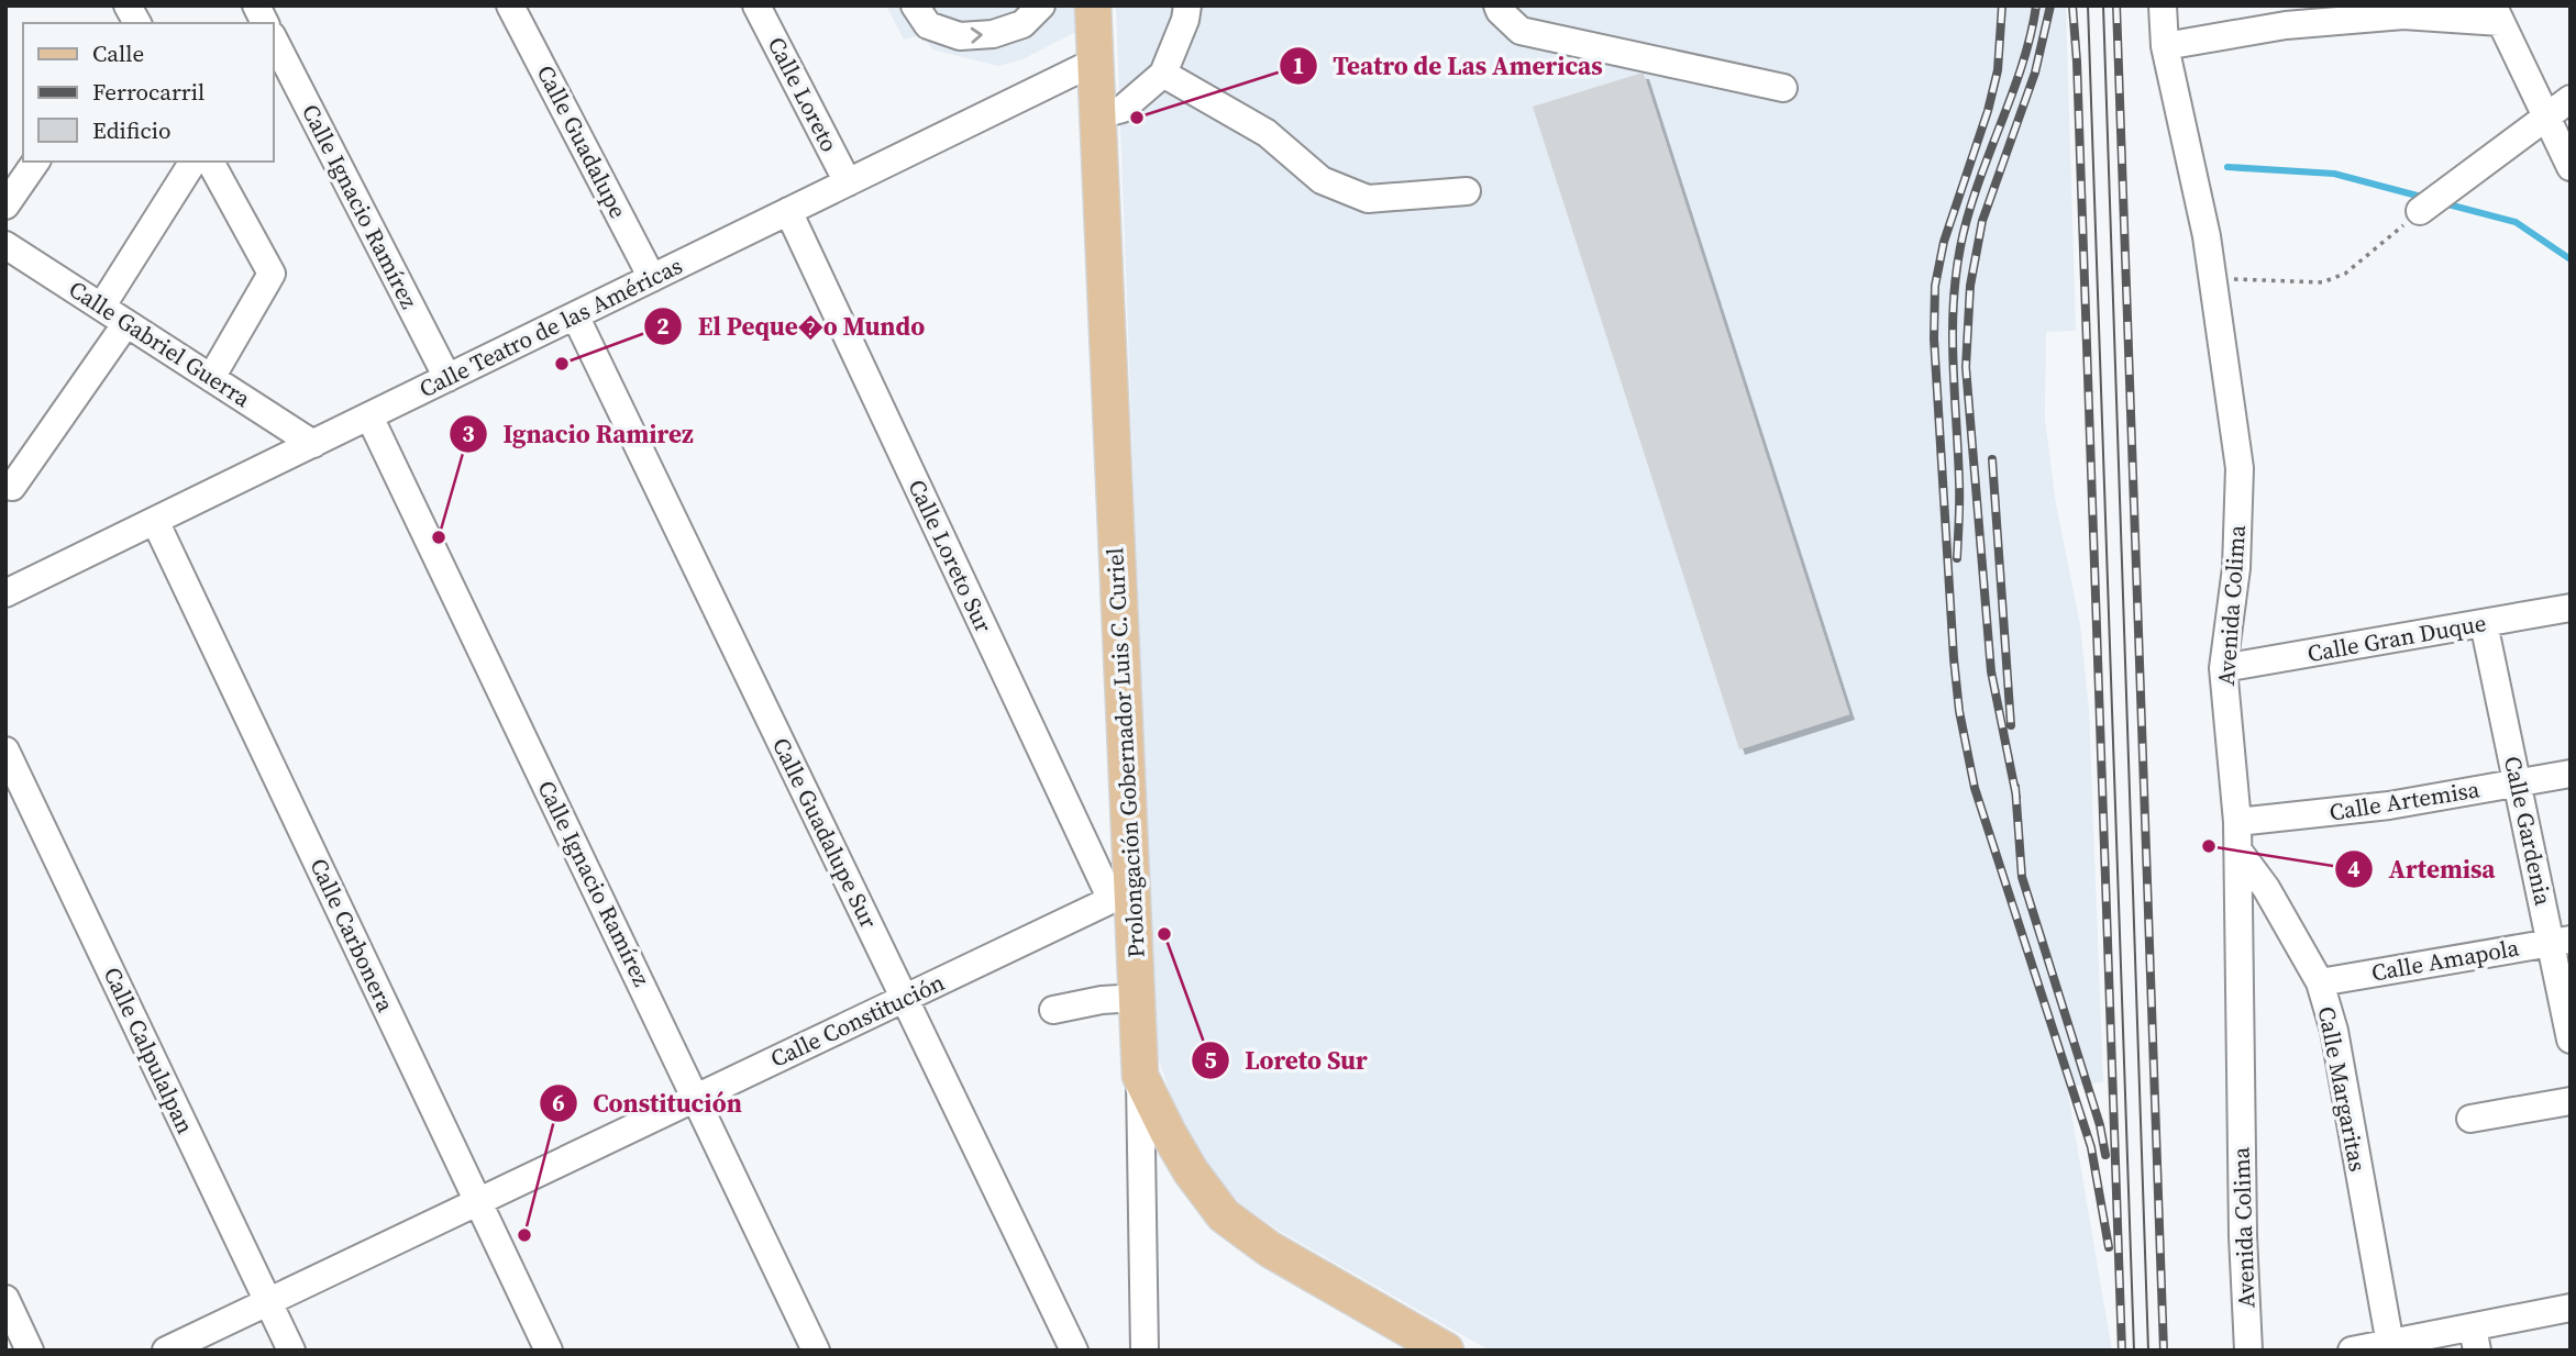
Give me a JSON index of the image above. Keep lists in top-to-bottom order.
{
  "streets": {
    "main road": ["Prolongación Gobernador Luis C. Curiel"],
    "street": [
      "Calle Loreto",
      "Calle Guadalupe",
      "Calle Ignacio Ramírez",
      "Calle Teatro de las Américas",
      "Calle Gabriel Guerra",
      "Calle Loreto Sur",
      "Avenida Colima",
      "Calle Gran Duque",
      "Calle Artemisa",
      "Calle Gardenia",
      "Calle Guadalupe Sur",
      "Calle Carbonera",
      "Calle Amapola",
      "Calle Constitución",
      "Calle Calpulalpan",
      "Calle Margaritas"
    ]
  },
  "crossings": [
    ["Calle Loreto", "Calle Teatro de las Américas"],
    ["Calle Guadalupe", "Calle Teatro de las Américas"],
    ["Calle Ignacio Ramírez", "Calle Teatro de las Américas"],
    ["Calle Ignacio Ramírez", "Calle Constitución"],
    ["Calle Teatro de las Américas", "Calle Gabriel Guerra"],
    ["Calle Teatro de las Américas", "Calle Loreto Sur"],
    ["Calle Teatro de las Américas", "Prolongación Gobernador Luis C. Curiel"],
    ["Calle Teatro de las Américas", "Calle Guadalupe Sur"],
    ["Calle Teatro de las Américas", "Calle Carbonera"],
    ["Calle Loreto Sur", "Prolongación Gobernador Luis C. Curiel"],
    ["Calle Loreto Sur", "Calle Constitución"],
    ["Avenida Colima", "Calle Gran Duque"],
    ["Avenida Colima", "Calle Artemisa"],
    ["Avenida Colima", "Calle Margaritas"],
    ["Calle Gran Duque", "Calle Gardenia"],
    ["Prolongación Gobernador Luis C. Curiel", "Calle Constitución"],
    ["Calle Artemisa", "Calle Gardenia"],
    ["Calle Artemisa", "Calle Margaritas"],
    ["Calle Gardenia", "Calle Amapola"],
    ["Calle Guadalupe Sur", "Calle Constitución"],
    ["Calle Carbonera", "Calle Constitución"],
    ["Calle Amapola", "Calle Margaritas"],
    ["Calle Constitución", "Calle Calpulalpan"]
  ],
  "places": [
    "Teatro de Las Americas",
    "El Peque�o Mundo",
    "Ignacio Ramirez",
    "Artemisa",
    "Loreto Sur",
    "Constitución"
  ],
  "legend": ["Calle", "Ferrocarril", "Edificio"]
}
